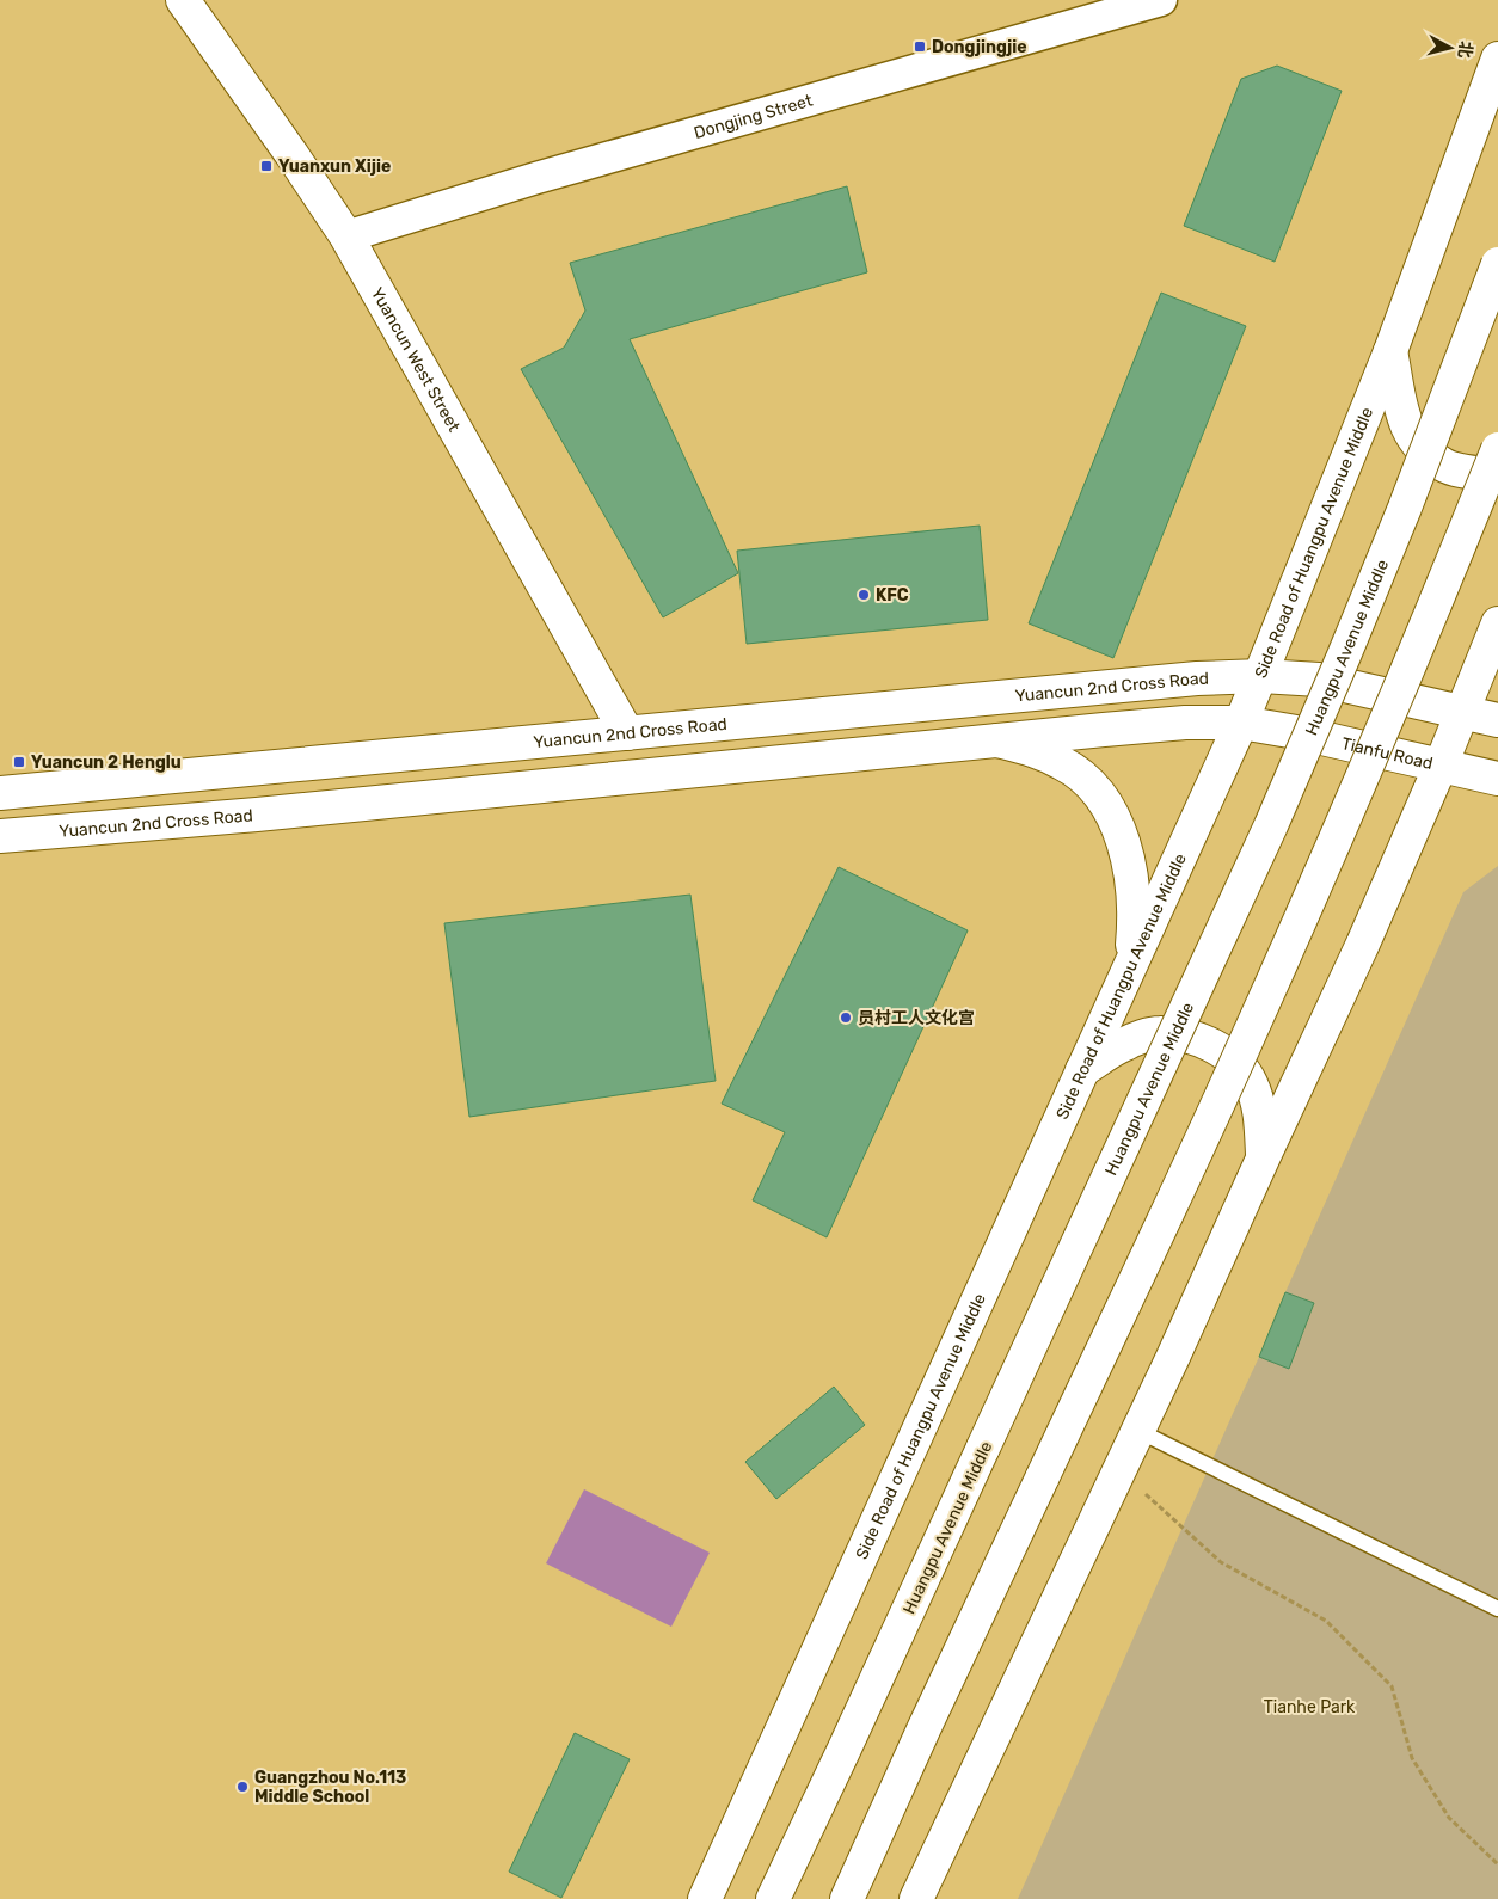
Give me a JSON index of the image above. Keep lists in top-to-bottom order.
{
  "streets": {
    "main road": [
      "Yuancun West Street",
      "Side Road of Huangpu Avenue Middle",
      "Huangpu Avenue Middle",
      "Yuancun 2nd Cross Road",
      "Tianfu Road"
    ],
    "street": ["Dongjing Street"]
  },
  "crossings": [
    ["Dongjing Street", "Yuancun West Street"],
    ["Yuancun West Street", "Yuancun 2nd Cross Road"],
    ["Side Road of Huangpu Avenue Middle", "Yuancun 2nd Cross Road"],
    ["Side Road of Huangpu Avenue Middle", "Tianfu Road"],
    ["Yuancun 2nd Cross Road", "Tianfu Road"]
  ],
  "parks": ["Tianhe Park"],
  "places": {
    "transit": ["Dongjingjie", "Yuanxun Xijie", "Yuancun 2 Henglu"],
    "other": ["KFC", "员村工人文化宫", "Guangzhou No.113 Middle School"]
  },
  "north": "right"
}
